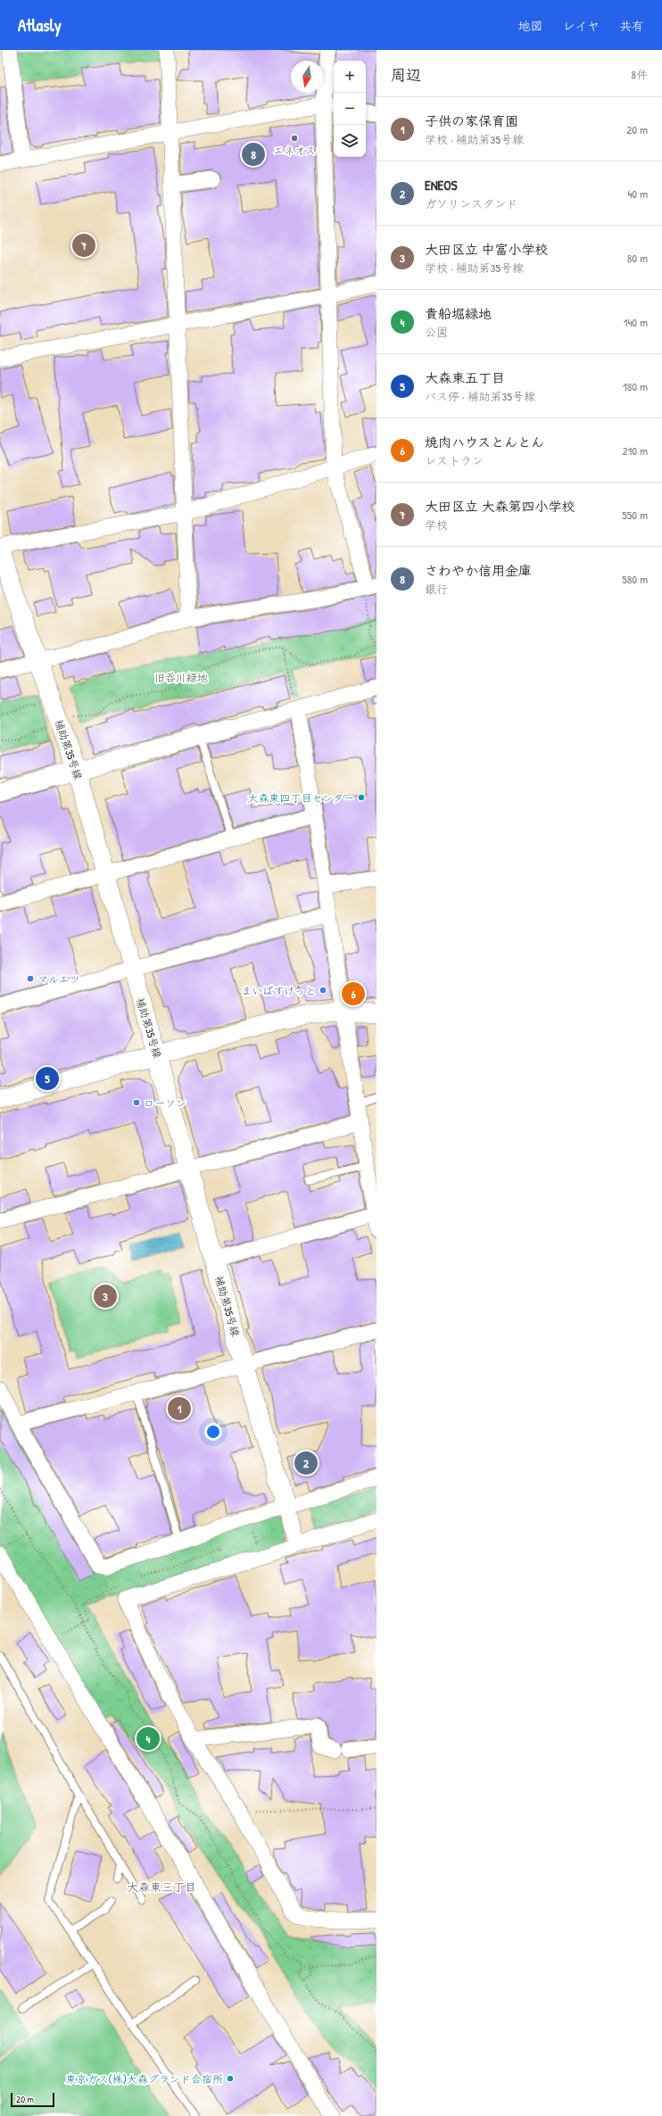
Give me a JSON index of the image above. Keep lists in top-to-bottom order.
{
  "streets": {
    "street": ["補助第35号線"]
  },
  "districts": ["大森東三丁目"],
  "parks": ["旧呑川緑地"],
  "places": [
    "エネオス",
    "大森東四丁目センター",
    "マルエツ",
    "まいばすけっと",
    "ローソン",
    "東京ガス(株)大森グランド合宿所"
  ],
  "scale_bar": "20 m",
  "north": "bottom",
  "page": {
    "header": "Atlasly",
    "nav": ["地図", "レイヤ", "共有"],
    "heading": ["周辺", "8件"],
    "map_buttons": ["+", "−"],
    "list": [
      {
        "mark": "1",
        "name": "子供の家保育園",
        "note": "学校 · 補助第35号線",
        "value": "20 m"
      },
      {
        "mark": "2",
        "name": "ENEOS",
        "note": "ガソリンスタンド",
        "value": "40 m"
      },
      {
        "mark": "3",
        "name": "大田区立 中富小学校",
        "note": "学校 · 補助第35号線",
        "value": "80 m"
      },
      {
        "mark": "4",
        "name": "貴船堀緑地",
        "note": "公園",
        "value": "140 m"
      },
      {
        "mark": "5",
        "name": "大森東五丁目",
        "note": "バス停 · 補助第35号線",
        "value": "180 m"
      },
      {
        "mark": "6",
        "name": "焼肉ハウスとんとん",
        "note": "レストラン",
        "value": "210 m"
      },
      {
        "mark": "7",
        "name": "大田区立 大森第四小学校",
        "note": "学校",
        "value": "550 m"
      },
      {
        "mark": "8",
        "name": "さわやか信用金庫",
        "note": "銀行",
        "value": "580 m"
      }
    ],
    "pins": [
      "8",
      "7",
      "6",
      "5",
      "3",
      "1",
      "2",
      "4"
    ],
    "scale": "20 m"
  }
}
